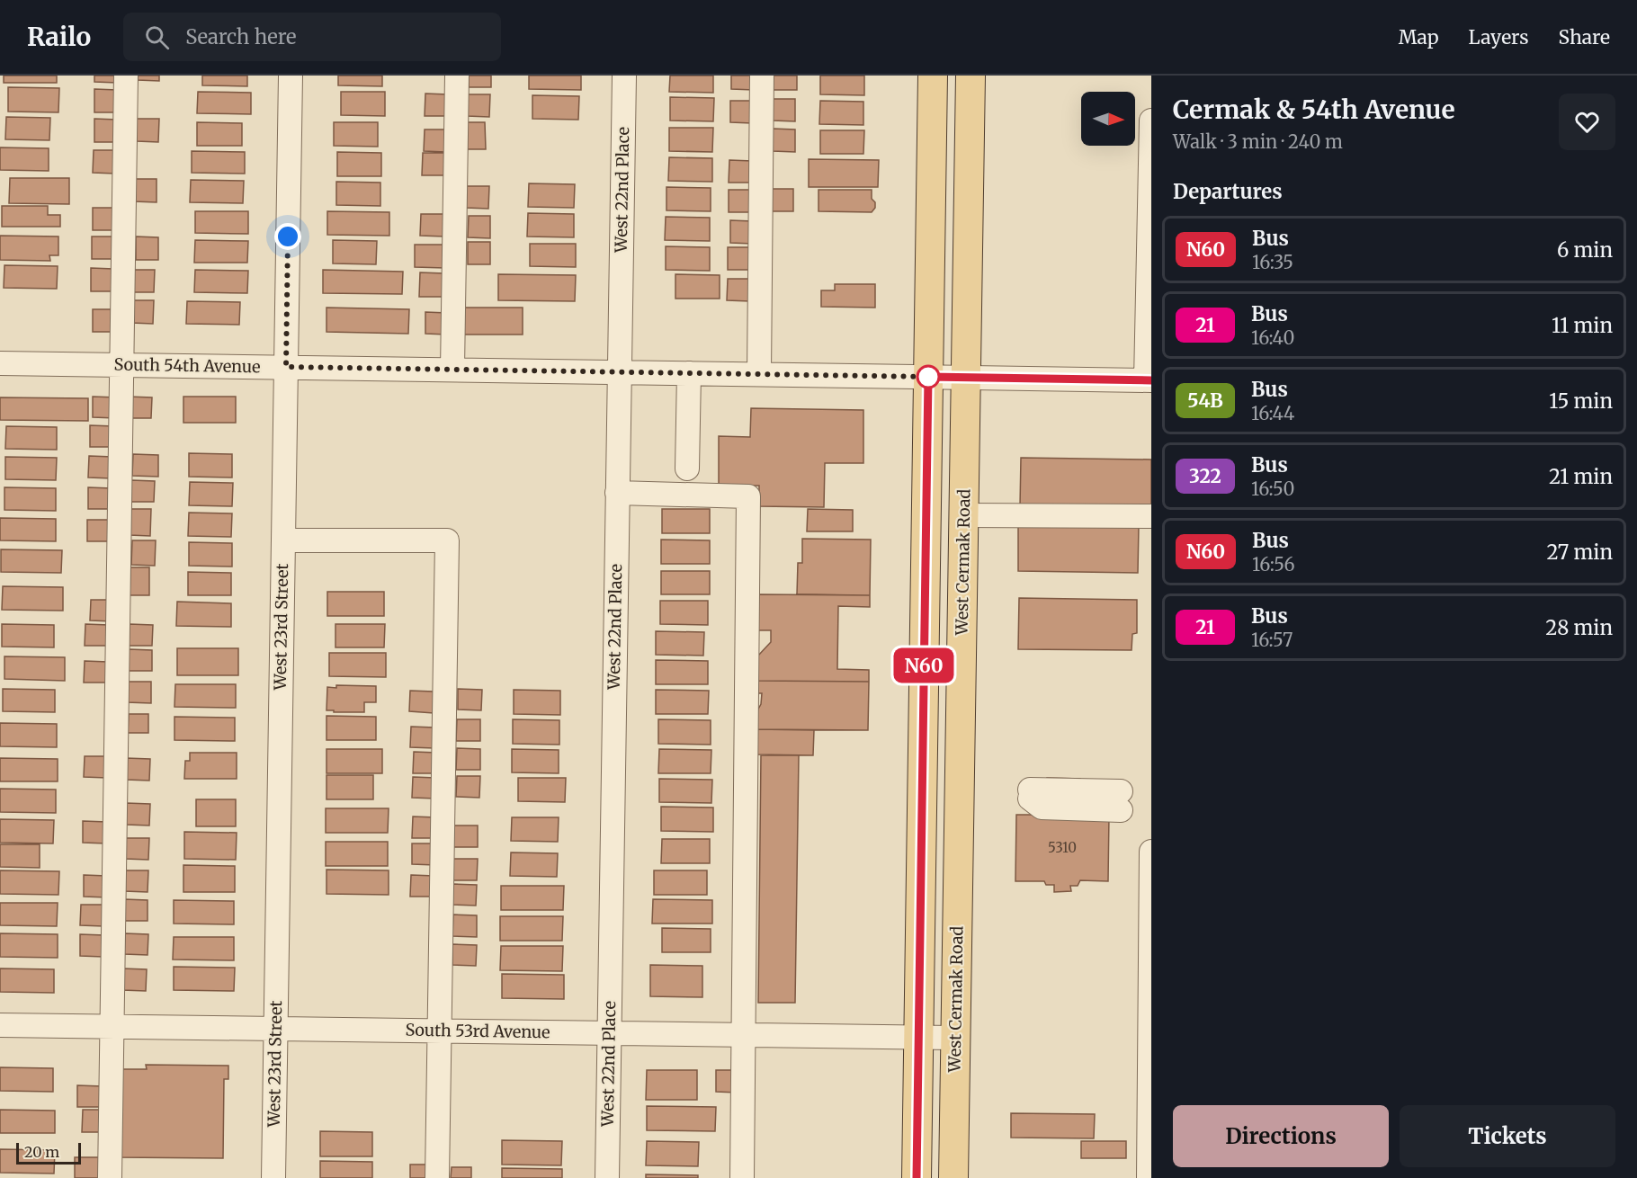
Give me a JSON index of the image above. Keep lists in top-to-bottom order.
{
  "streets": {
    "main road": ["West Cermak Road"],
    "street": [
      "West 22nd Place",
      "South 54th Avenue",
      "West 23rd Street",
      "South 53rd Avenue"
    ]
  },
  "crossings": [
    ["West 22nd Place", "South 54th Avenue"],
    ["West 22nd Place", "South 53rd Avenue"],
    ["South 54th Avenue", "West Cermak Road"],
    ["South 54th Avenue", "West 23rd Street"],
    ["West Cermak Road", "South 53rd Avenue"],
    ["West 23rd Street", "South 53rd Avenue"]
  ],
  "lines": ["bus line N60"],
  "house_numbers": ["5310"],
  "scale_bar": "20 m",
  "north": "right",
  "page": {
    "header": "Railo",
    "search": "Search here",
    "nav": ["Map", "Layers", "Share"],
    "on_map": "N60",
    "heading": [
      ["Cermak & 54th Avenue", "Walk · 3 min · 240 m"],
      "Departures"
    ],
    "list": [
      {
        "mark": "N60",
        "name": "Bus",
        "note": "16:35",
        "value": "6 min"
      },
      {
        "mark": "21",
        "name": "Bus",
        "note": "16:40",
        "value": "11 min"
      },
      {
        "mark": "54B",
        "name": "Bus",
        "note": "16:44",
        "value": "15 min"
      },
      {
        "mark": "322",
        "name": "Bus",
        "note": "16:50",
        "value": "21 min"
      },
      {
        "mark": "N60",
        "name": "Bus",
        "note": "16:56",
        "value": "27 min"
      },
      {
        "mark": "21",
        "name": "Bus",
        "note": "16:57",
        "value": "28 min"
      }
    ],
    "buttons": ["Directions", "Tickets"],
    "scale": "20 m"
  }
}
